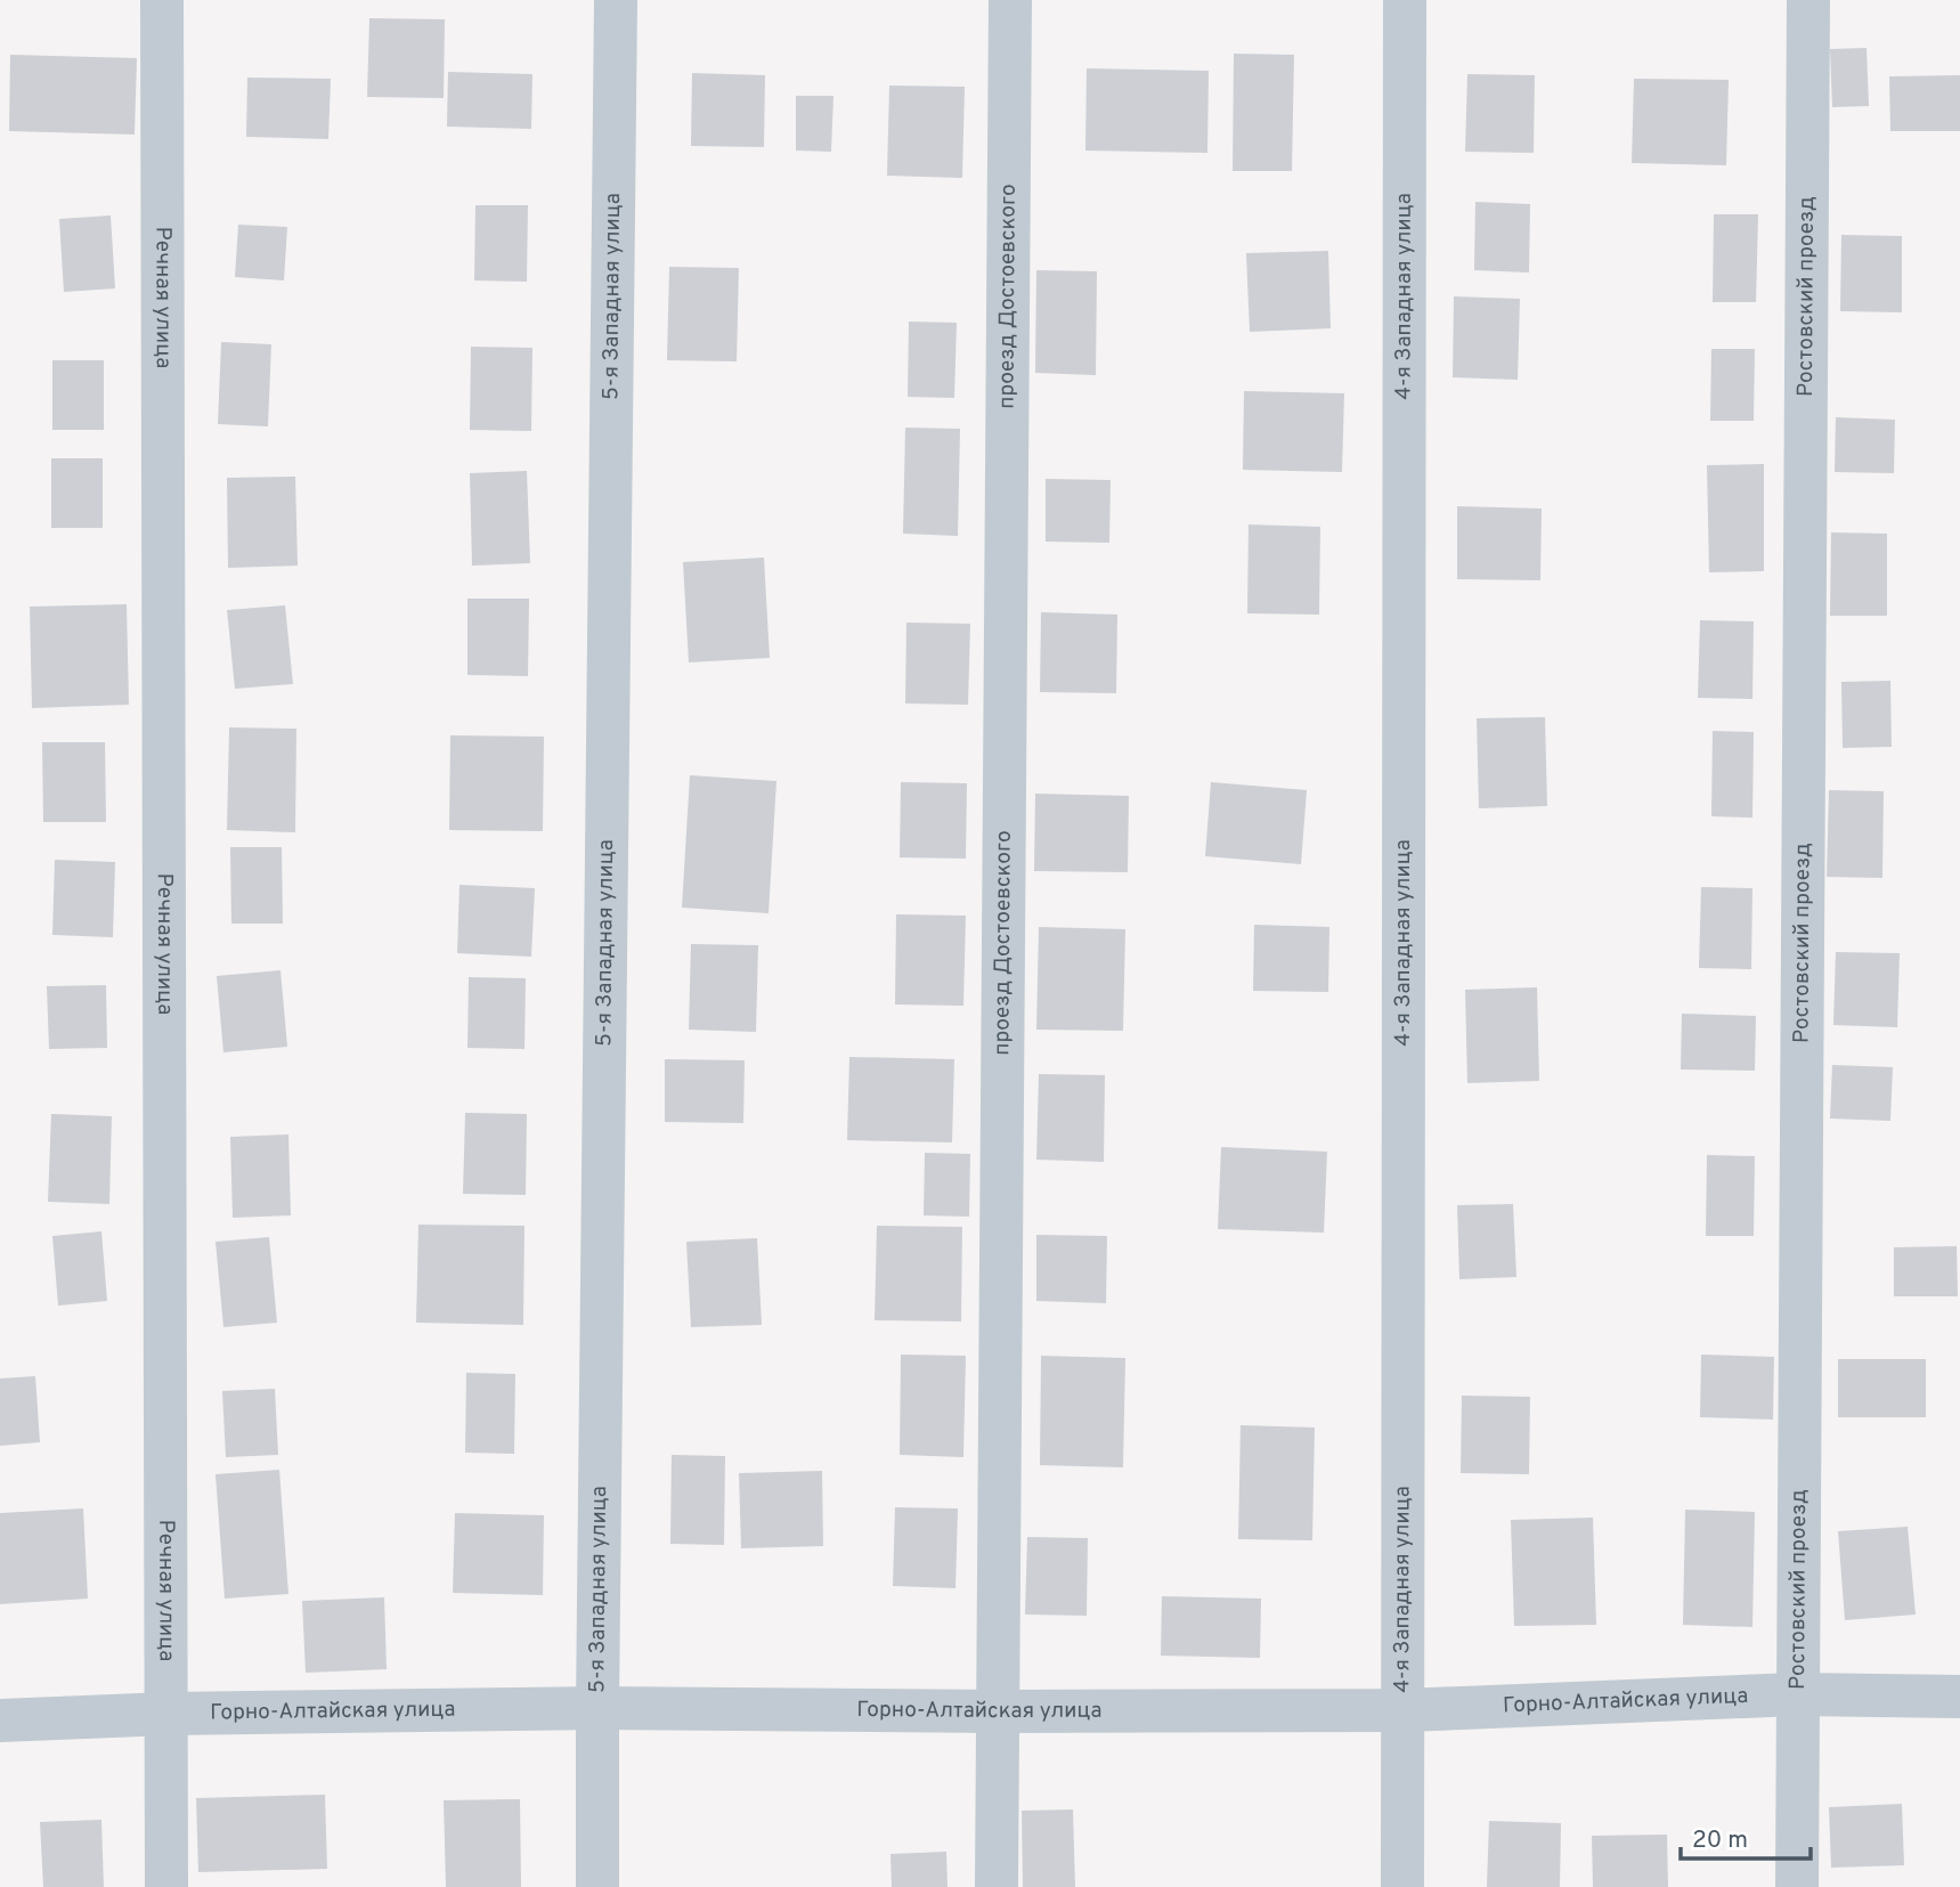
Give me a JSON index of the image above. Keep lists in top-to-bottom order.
{
  "streets": {
    "street": [
      "Речная улица",
      "5-я Западная улица",
      "проезд Достоевского",
      "4-я Западная улица",
      "Ростовский проезд",
      "Горно-Алтайская улица"
    ]
  },
  "crossings": [
    ["Речная улица", "Горно-Алтайская улица"],
    ["5-я Западная улица", "Горно-Алтайская улица"],
    ["проезд Достоевского", "Горно-Алтайская улица"],
    ["4-я Западная улица", "Горно-Алтайская улица"],
    ["Ростовский проезд", "Горно-Алтайская улица"]
  ],
  "scale_bar": "20 m"
}
